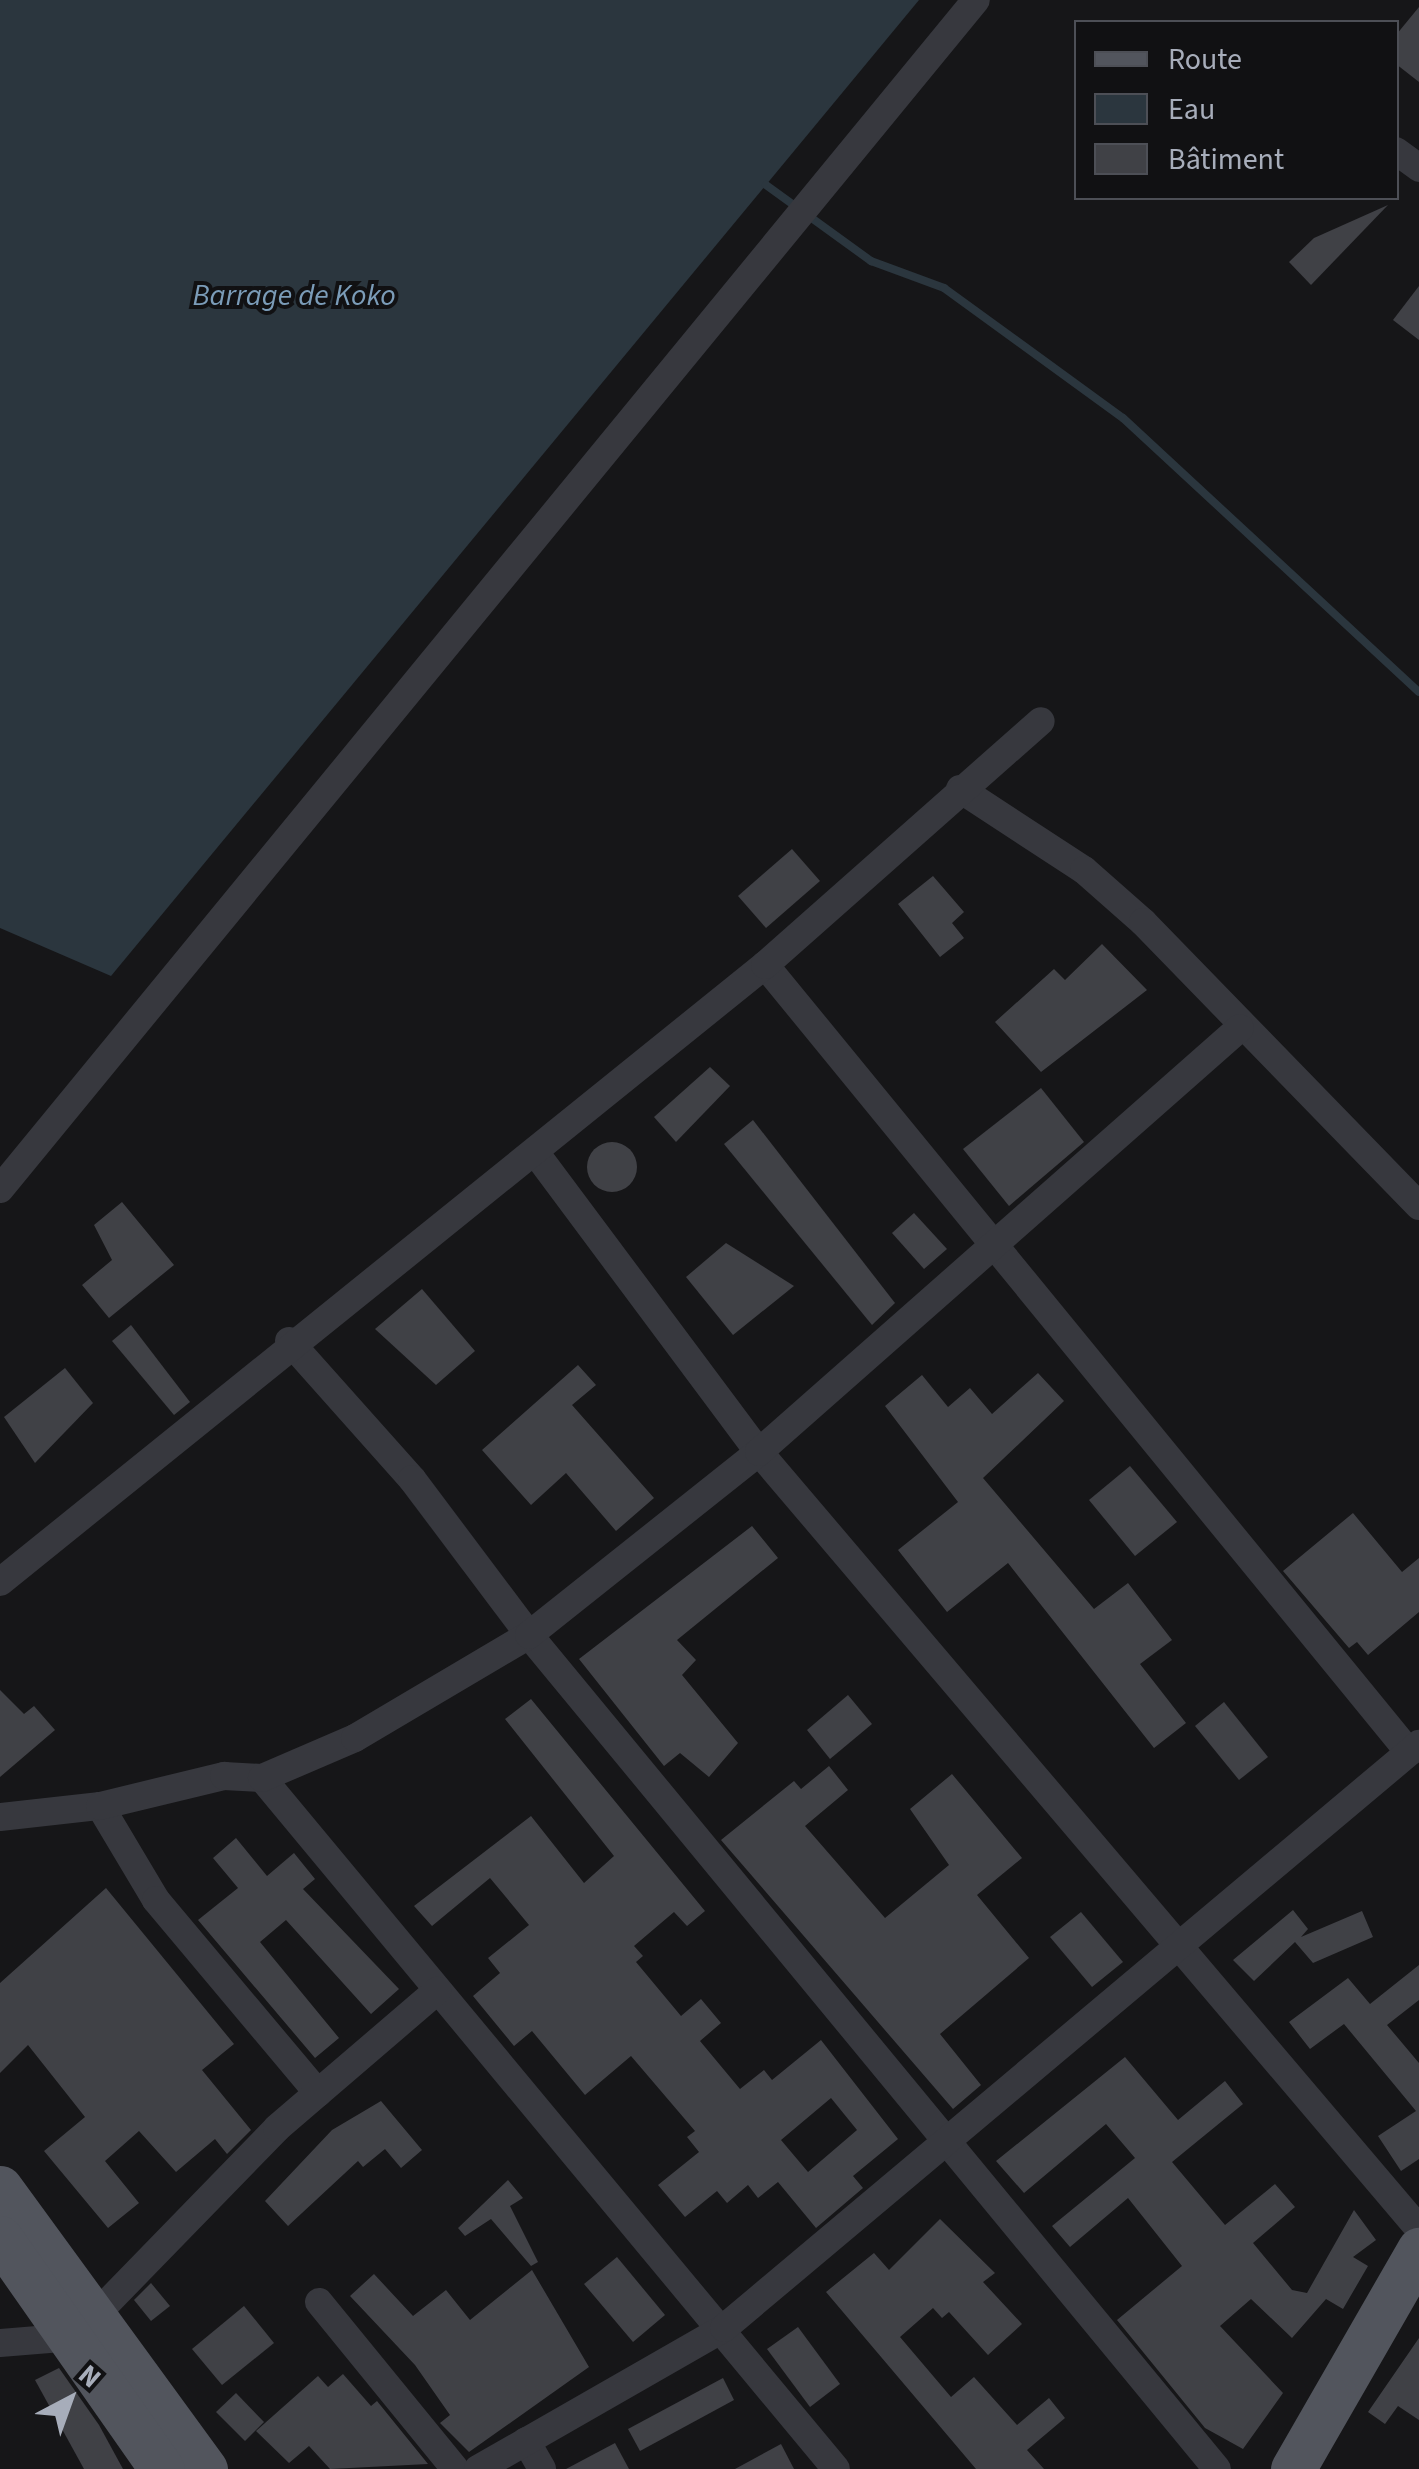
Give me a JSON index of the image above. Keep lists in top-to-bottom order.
{
  "water": ["Barrage de Koko"],
  "legend": ["Route", "Eau", "Bâtiment"],
  "north": "top right"
}
